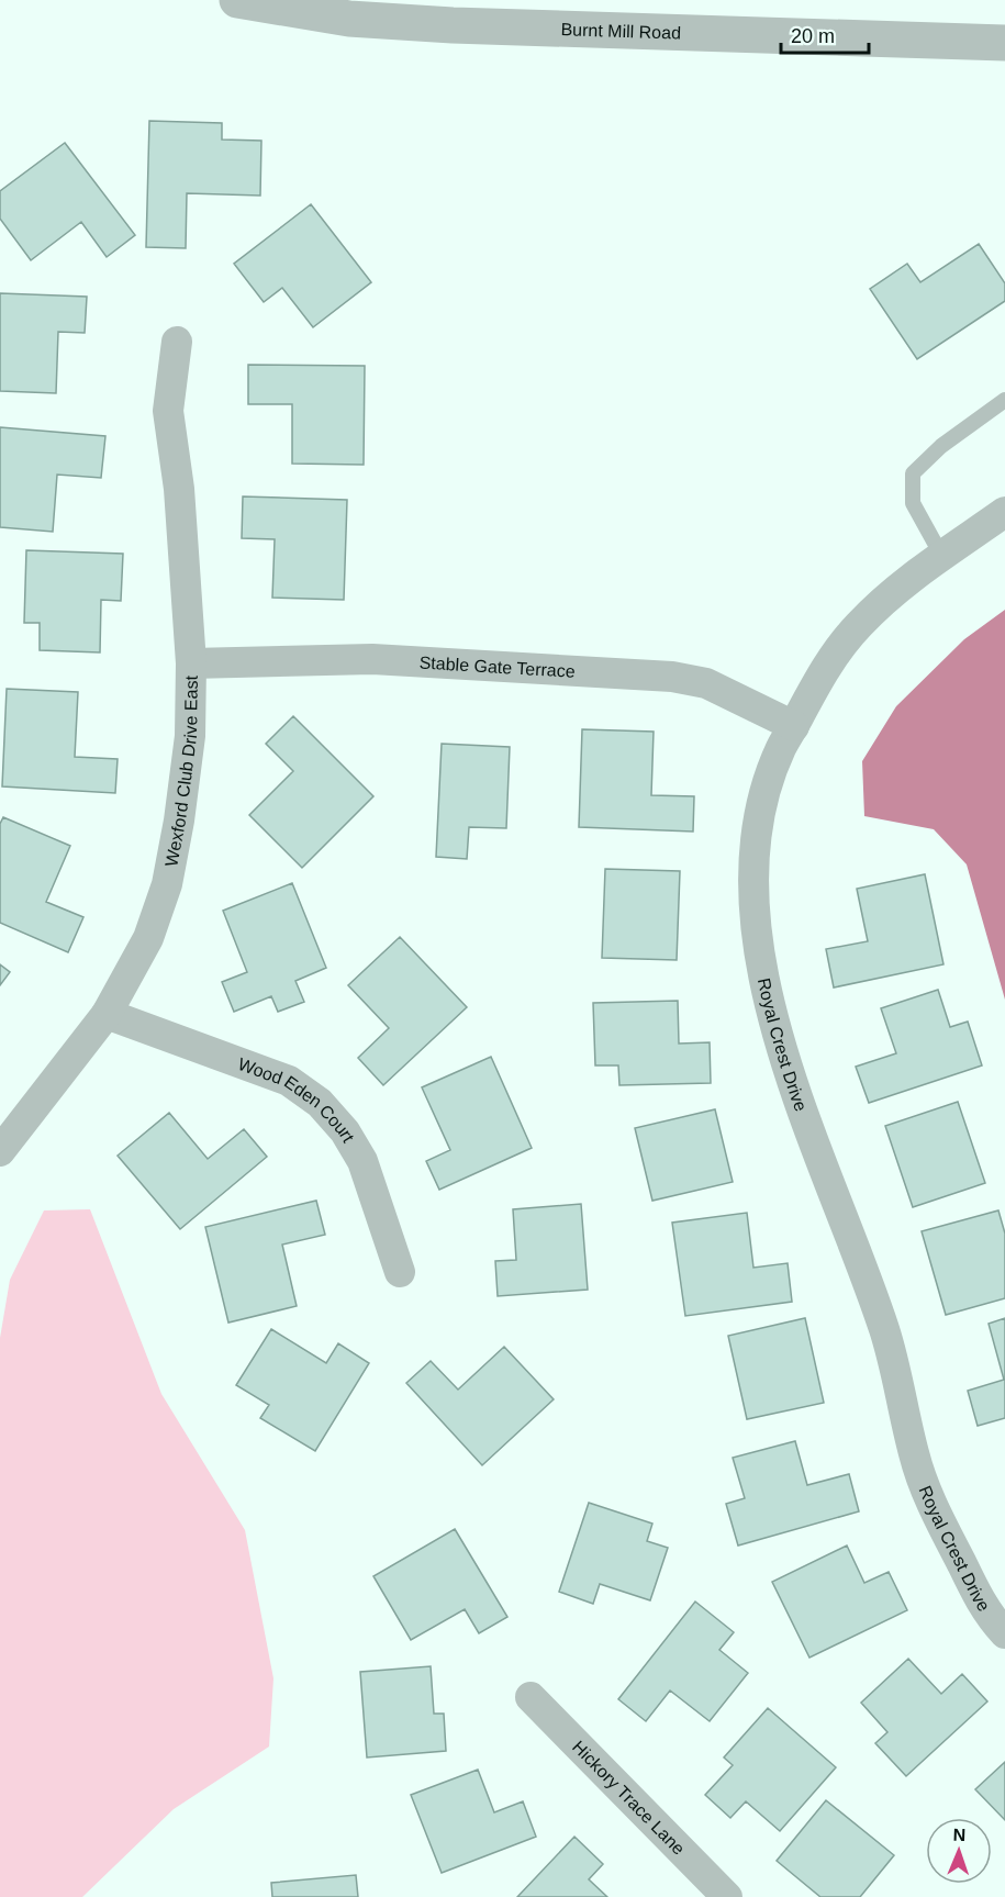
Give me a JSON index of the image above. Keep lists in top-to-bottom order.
{
  "streets": {
    "street": [
      "Burnt Mill Road",
      "Stable Gate Terrace",
      "Wexford Club Drive East",
      "Royal Crest Drive",
      "Wood Eden Court",
      "Hickory Trace Lane"
    ]
  },
  "crossings": [
    ["Stable Gate Terrace", "Wexford Club Drive East"],
    ["Stable Gate Terrace", "Royal Crest Drive"],
    ["Wexford Club Drive East", "Wood Eden Court"]
  ],
  "scale_bar": "20 m",
  "north": "top"
}
